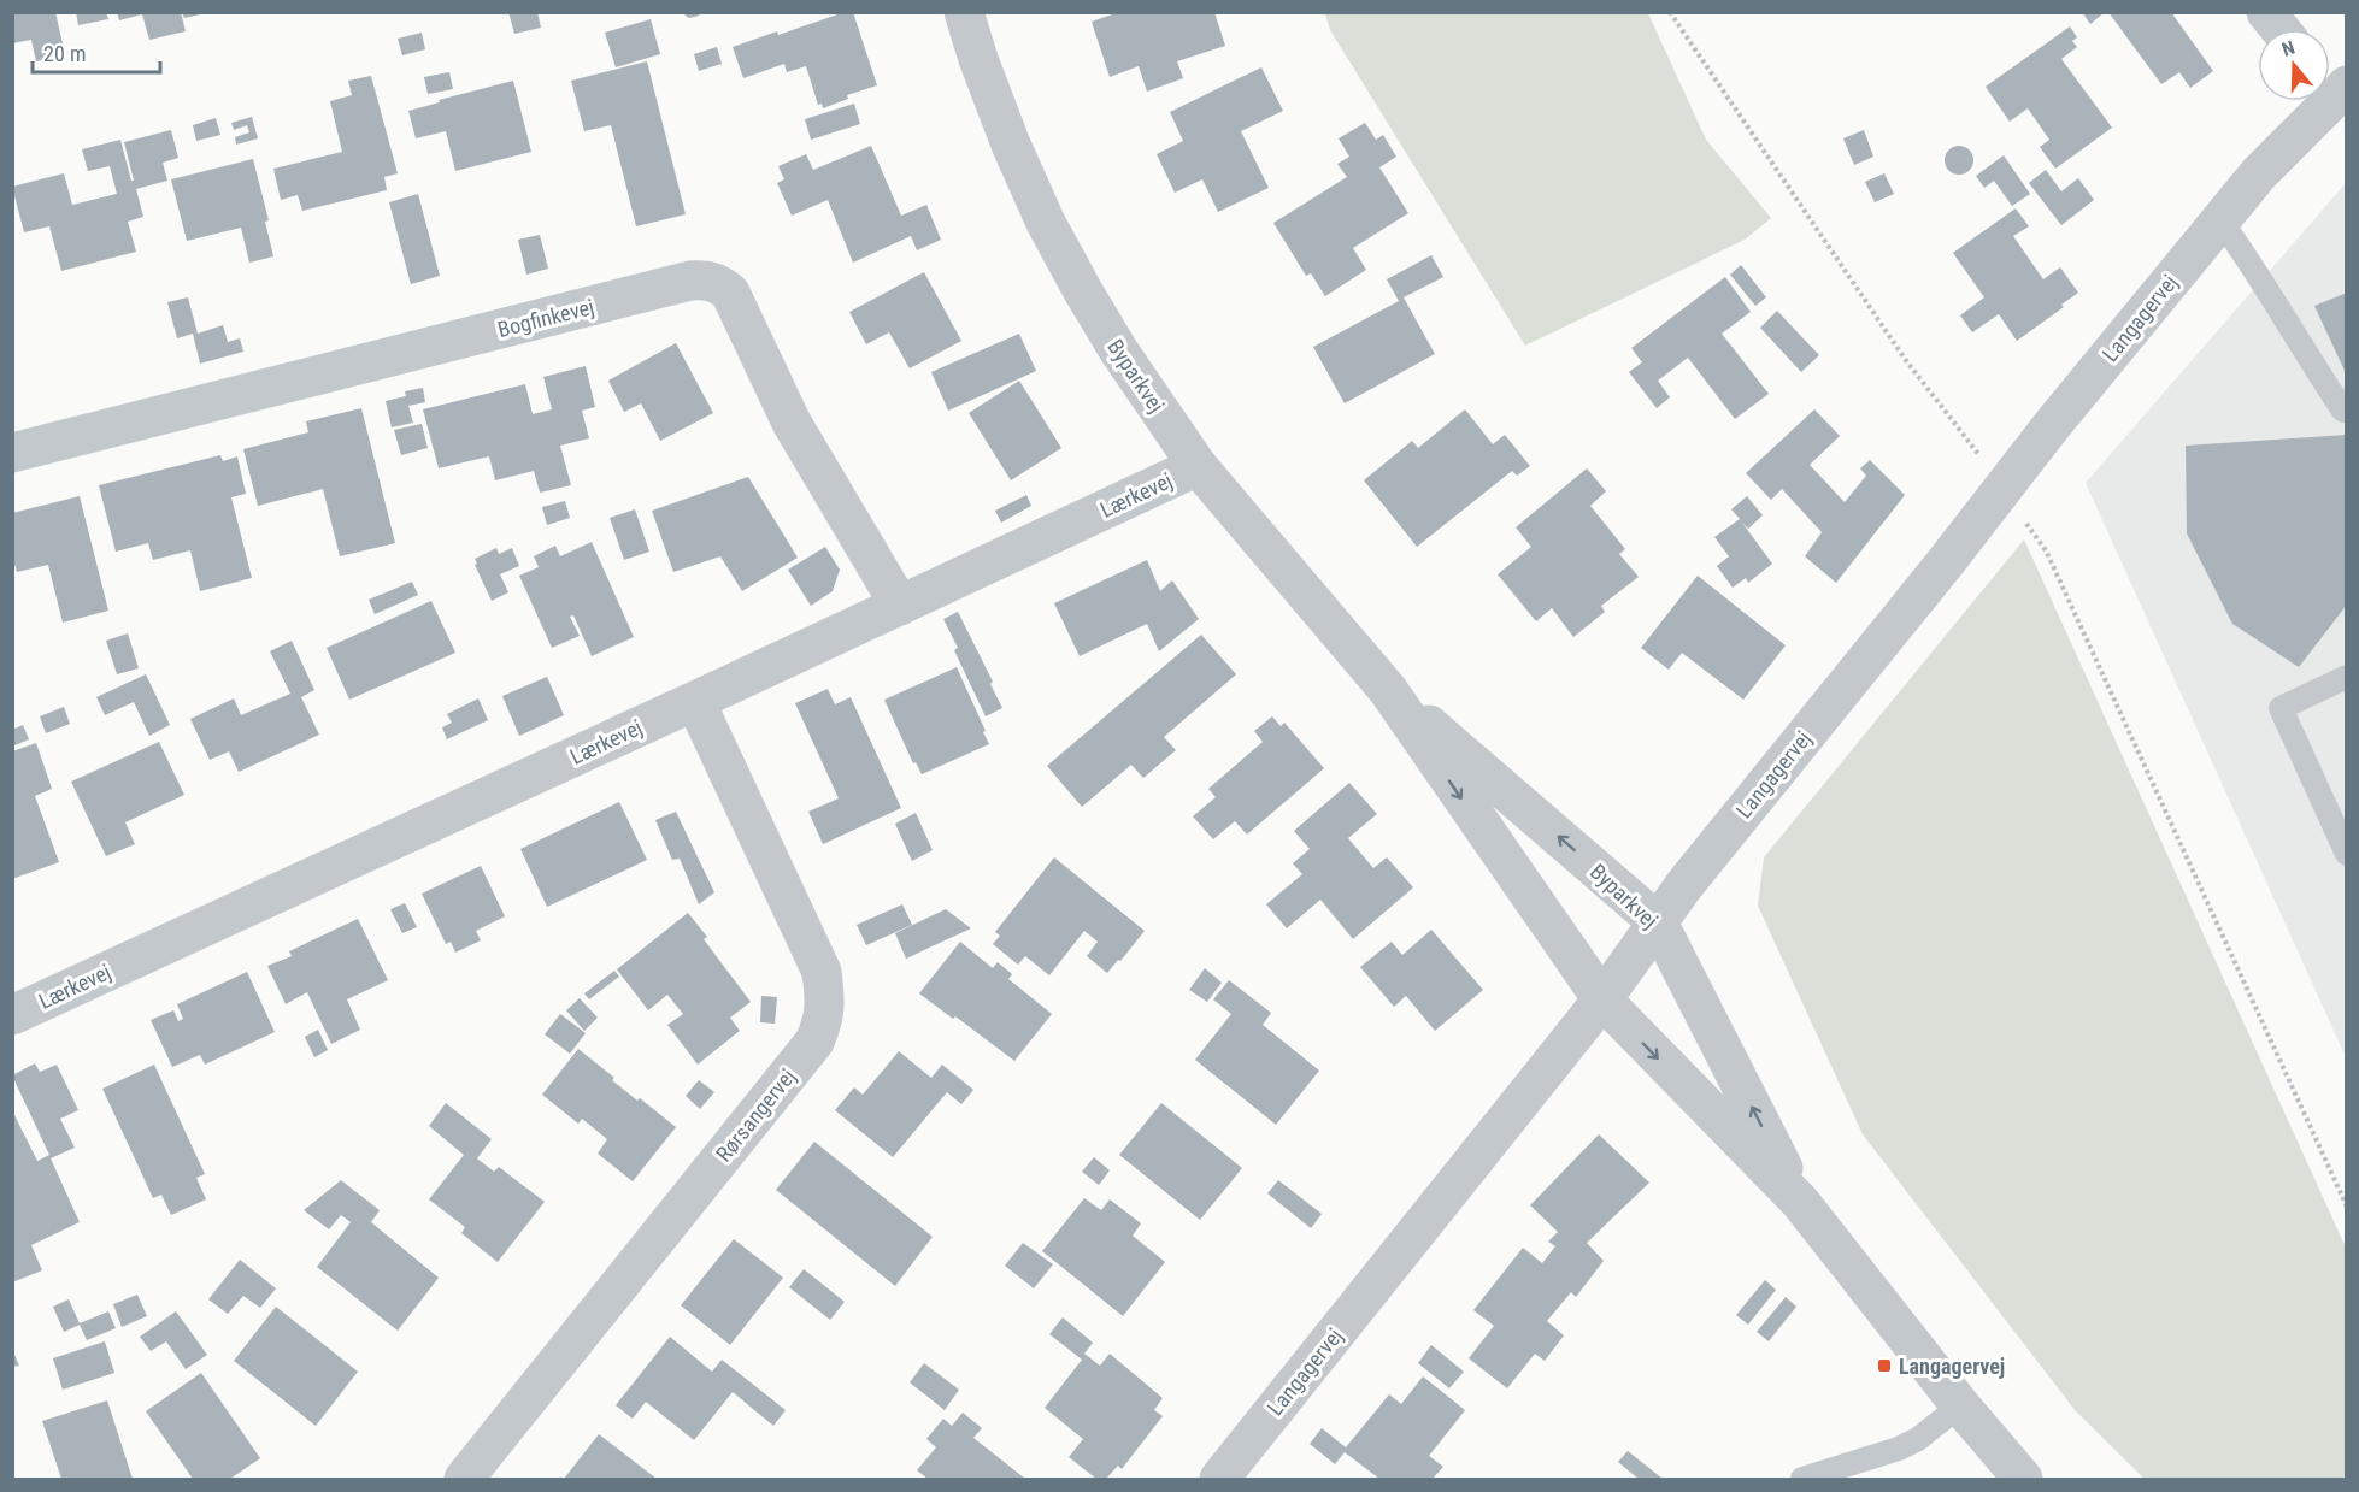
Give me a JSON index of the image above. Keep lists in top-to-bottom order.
{
  "streets": {
    "street": [
      "Bogfinkevej",
      "Langagervej",
      "Byparkvej",
      "Lærkevej",
      "Rørsangervej"
    ]
  },
  "crossings": [
    ["Bogfinkevej", "Lærkevej"],
    ["Langagervej", "Byparkvej"],
    ["Byparkvej", "Lærkevej"],
    ["Lærkevej", "Rørsangervej"]
  ],
  "places": {
    "transit": ["Langagervej"]
  },
  "scale_bar": "20 m",
  "north": "top"
}
